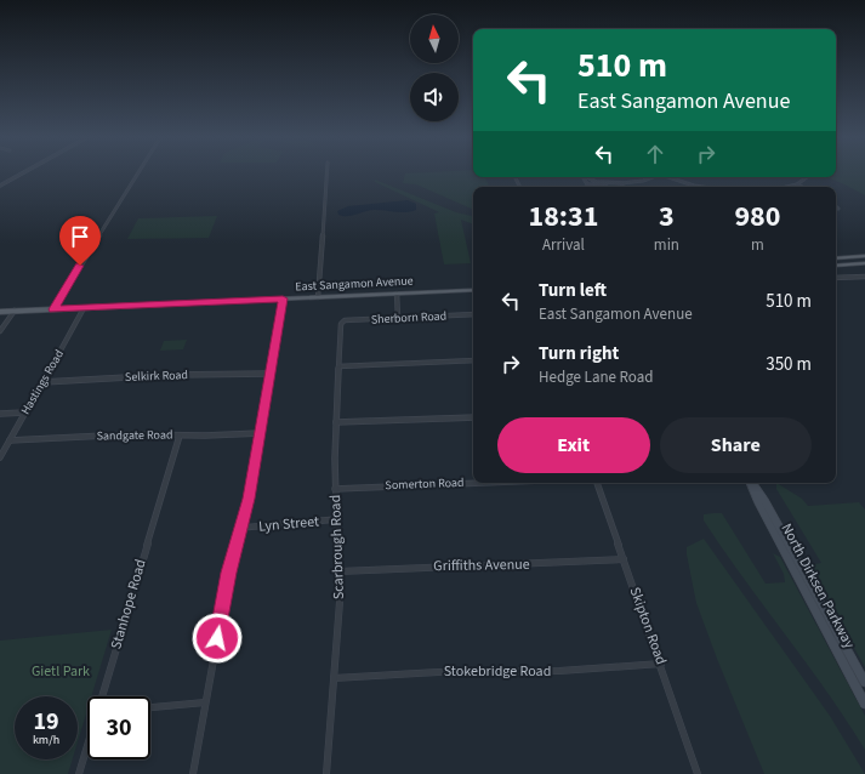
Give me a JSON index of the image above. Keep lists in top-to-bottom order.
{
  "streets": {
    "main road": ["East Sangamon Avenue", "North Dirksen Parkway"],
    "street": [
      "Sherborn Road",
      "Selkirk Road",
      "Hastings Road",
      "Sandgate Road",
      "Somerton Road",
      "Lyn Street",
      "Scarbrough Road",
      "Griffiths Avenue",
      "Stanhope Road",
      "Skipton Road",
      "Stokebridge Road"
    ]
  },
  "crossings": [
    ["East Sangamon Avenue", "Hastings Road"],
    ["Sherborn Road", "Scarbrough Road"],
    ["Selkirk Road", "Hastings Road"],
    ["Hastings Road", "Sandgate Road"],
    ["Sandgate Road", "Stanhope Road"],
    ["Somerton Road", "Scarbrough Road"],
    ["Lyn Street", "Scarbrough Road"],
    ["Scarbrough Road", "Griffiths Avenue"],
    ["Scarbrough Road", "Stokebridge Road"],
    ["Griffiths Avenue", "Skipton Road"],
    ["Skipton Road", "Stokebridge Road"]
  ],
  "parks": ["Gietl Park"],
  "north": "top",
  "page": {
    "turn": ["510 m", "East Sangamon Avenue"],
    "eta": [
      "18:31",
      "Arrival",
      "3",
      "min",
      "980",
      "m"
    ],
    "list": [
      {
        "name": "Turn left",
        "note": "East Sangamon Avenue",
        "value": "510 m"
      },
      {
        "name": "Turn right",
        "note": "Hedge Lane Road",
        "value": "350 m"
      }
    ],
    "buttons": ["Exit", "Share"],
    "speed": "19 km/h",
    "limit": "30"
  }
}
